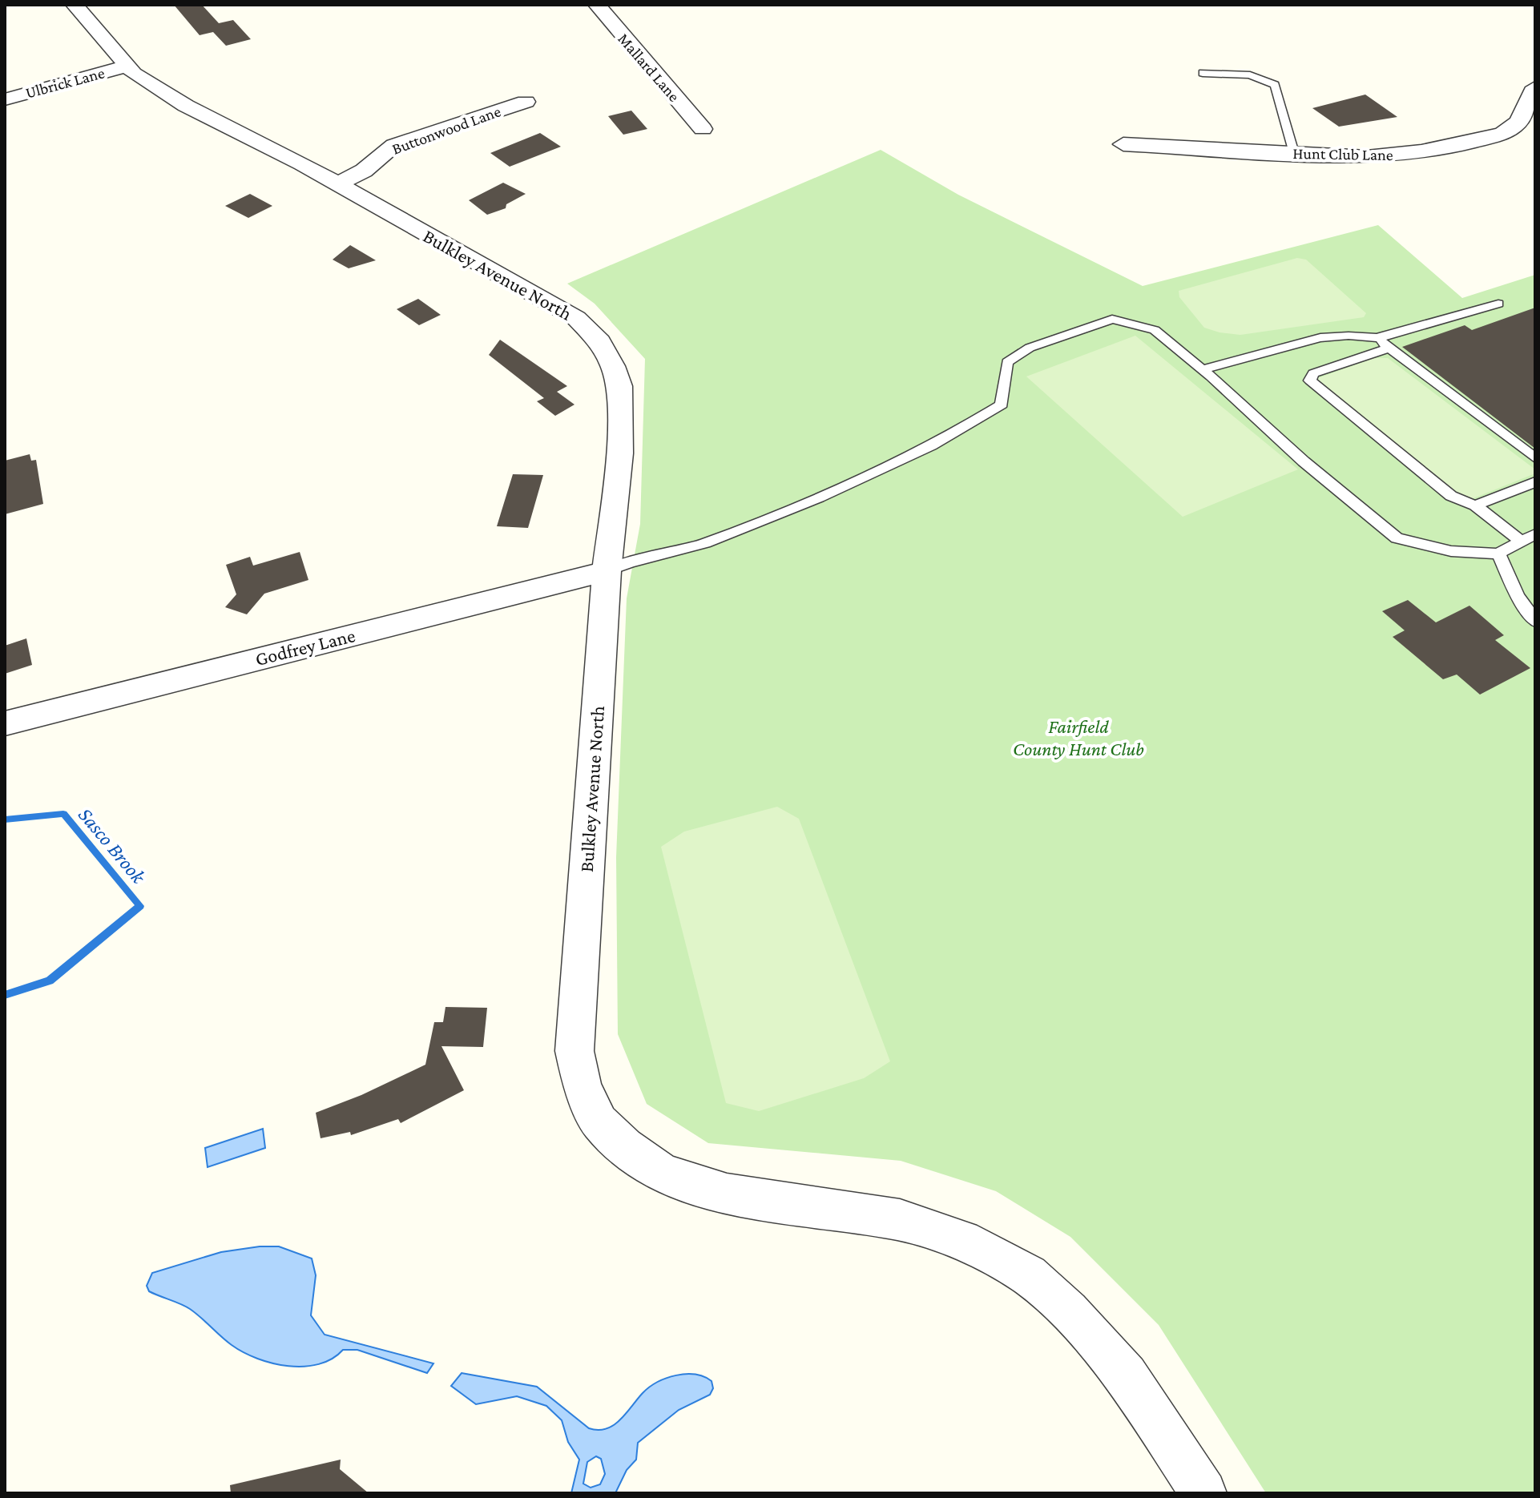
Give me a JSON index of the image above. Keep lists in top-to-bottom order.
{
  "streets": {
    "street": [
      "Mallard Lane",
      "Ulbrick Lane",
      "Buttonwood Lane",
      "Hunt Club Lane",
      "Bulkley Avenue North",
      "Godfrey Lane"
    ]
  },
  "crossings": [
    ["Ulbrick Lane", "Bulkley Avenue North"],
    ["Buttonwood Lane", "Bulkley Avenue North"],
    ["Bulkley Avenue North", "Godfrey Lane"]
  ],
  "water": ["Sasco Brook"],
  "parks": ["Fairfield County Hunt Club"]
}
